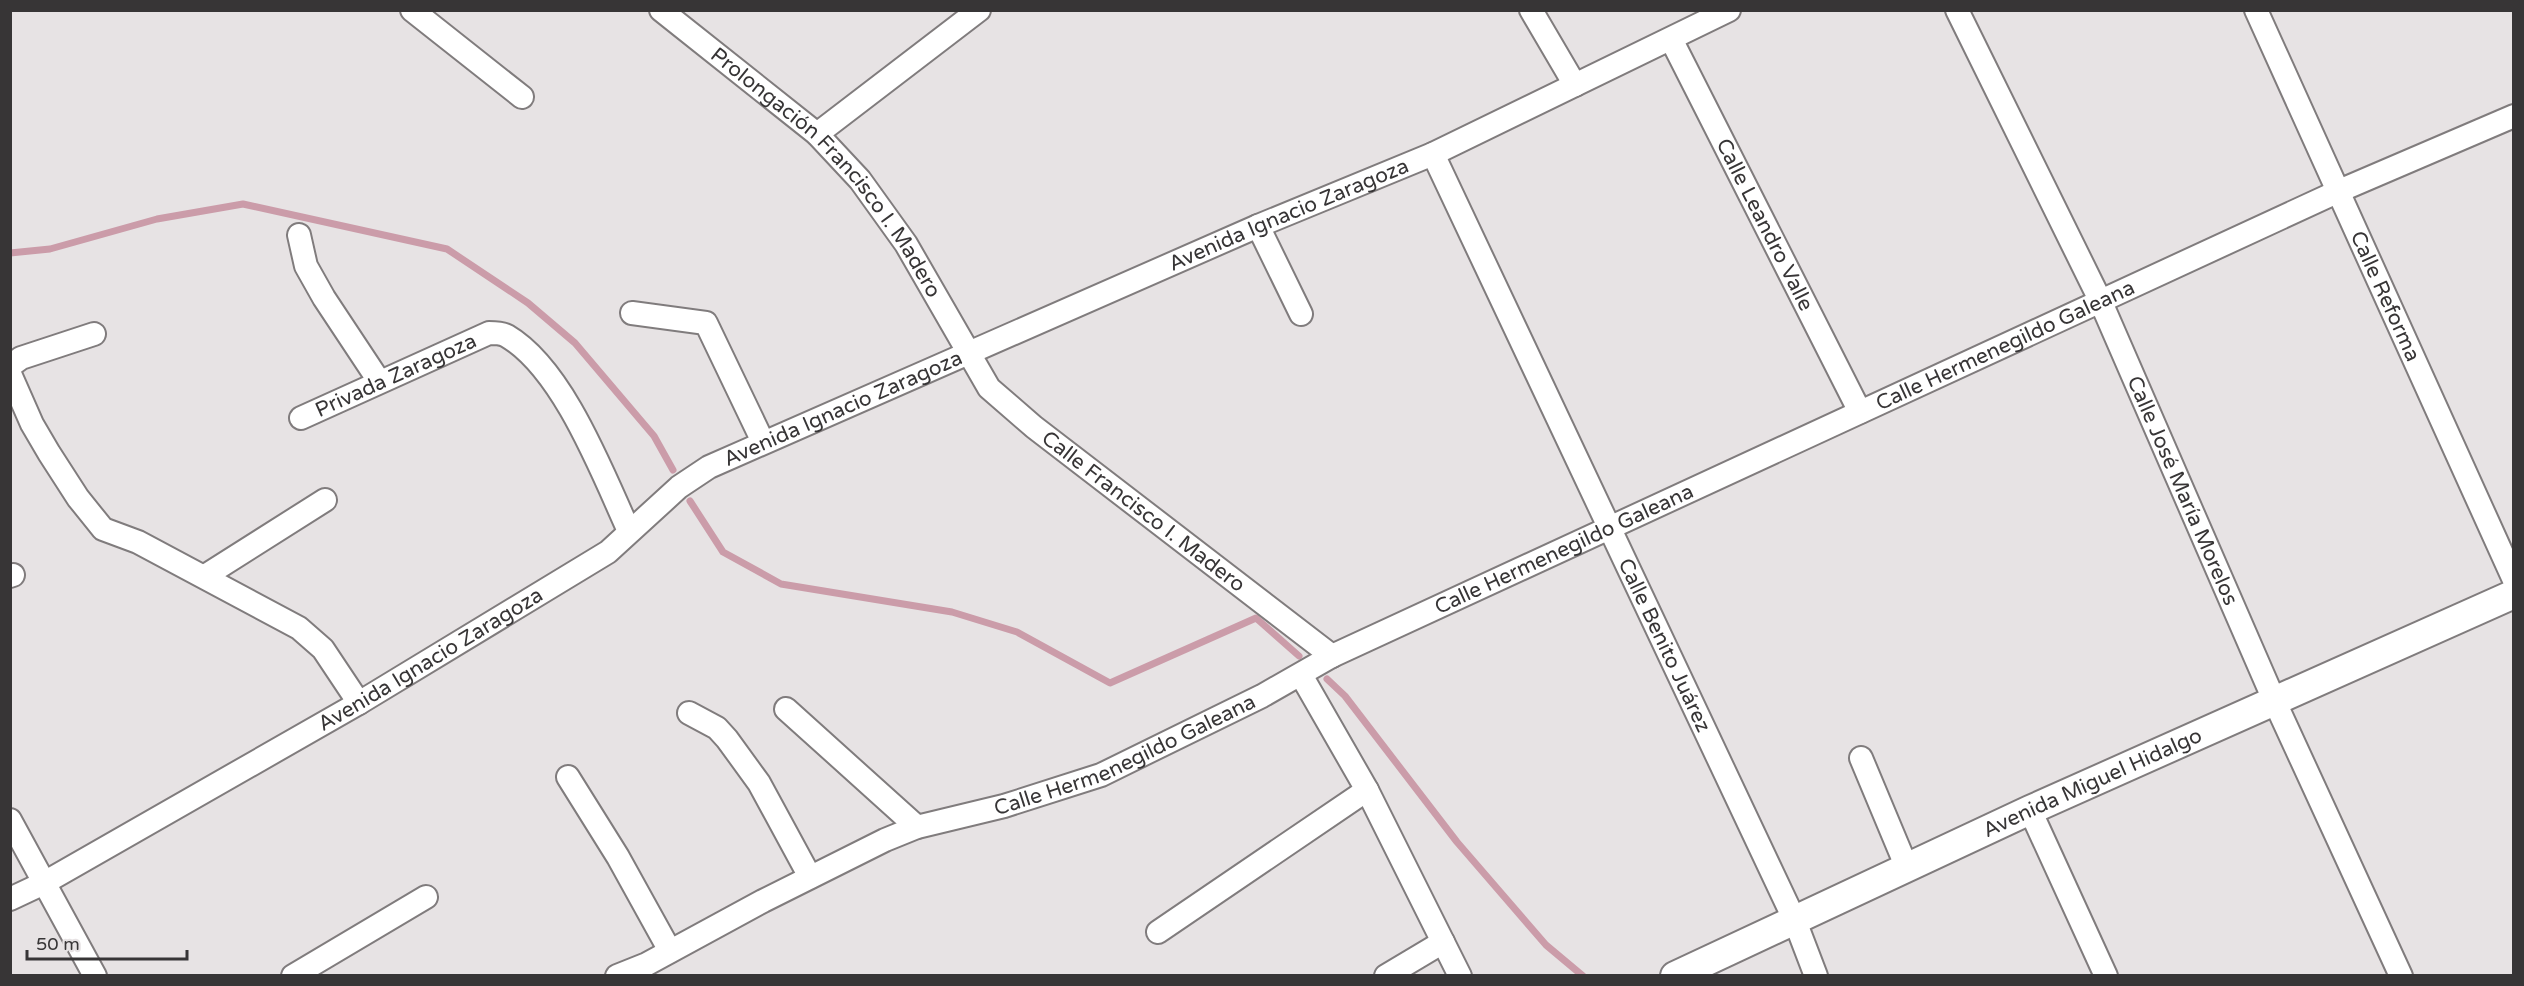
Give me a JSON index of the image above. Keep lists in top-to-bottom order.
{
  "streets": {
    "main road": ["Avenida Miguel Hidalgo"],
    "street": [
      "Prolongación Francisco I. Madero",
      "Avenida Ignacio Zaragoza",
      "Calle Leandro Valle",
      "Calle Reforma",
      "Calle Hermenegildo Galeana",
      "Privada Zaragoza",
      "Calle José María Morelos",
      "Calle Francisco I. Madero",
      "Calle Benito Juárez"
    ]
  },
  "crossings": [
    ["Prolongación Francisco I. Madero", "Avenida Ignacio Zaragoza"],
    ["Prolongación Francisco I. Madero", "Calle Francisco I. Madero"],
    ["Avenida Ignacio Zaragoza", "Calle Leandro Valle"],
    ["Avenida Ignacio Zaragoza", "Privada Zaragoza"],
    ["Avenida Ignacio Zaragoza", "Calle Francisco I. Madero"],
    ["Avenida Ignacio Zaragoza", "Calle Benito Juárez"],
    ["Calle Leandro Valle", "Calle Hermenegildo Galeana"],
    ["Calle Reforma", "Calle Hermenegildo Galeana"],
    ["Calle Hermenegildo Galeana", "Calle José María Morelos"],
    ["Calle Hermenegildo Galeana", "Calle Francisco I. Madero"],
    ["Calle Hermenegildo Galeana", "Calle Benito Juárez"],
    ["Calle José María Morelos", "Avenida Miguel Hidalgo"],
    ["Calle Benito Juárez", "Avenida Miguel Hidalgo"]
  ],
  "scale_bar": "50 m"
}
